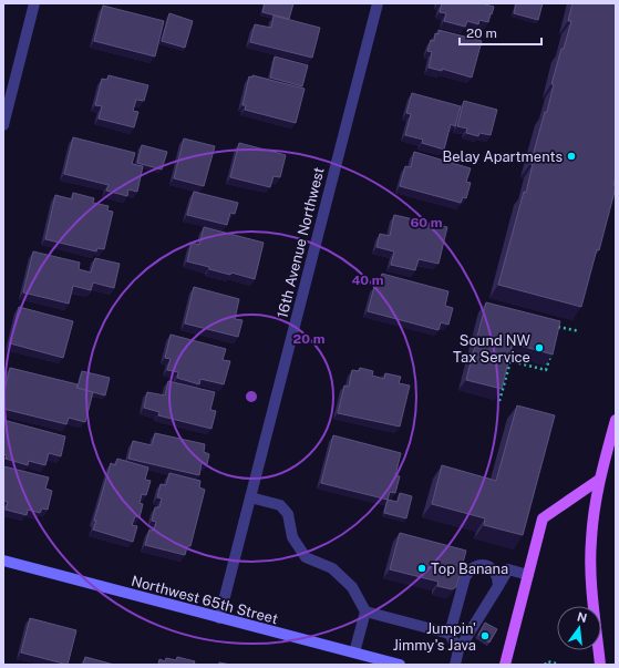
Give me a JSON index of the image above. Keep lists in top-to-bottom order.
{
  "streets": {
    "street": ["16th Avenue Northwest", "Northwest 65th Street"]
  },
  "crossings": [
    ["16th Avenue Northwest", "Northwest 65th Street"]
  ],
  "places": [
    "Belay Apartments",
    "Sound NW Tax Service",
    "Top Banana",
    "Jumpin' Jimmy's Java"
  ],
  "scale_bar": "20 m",
  "north": "top",
  "rings": ["60 m", "40 m", "20 m"]
}
